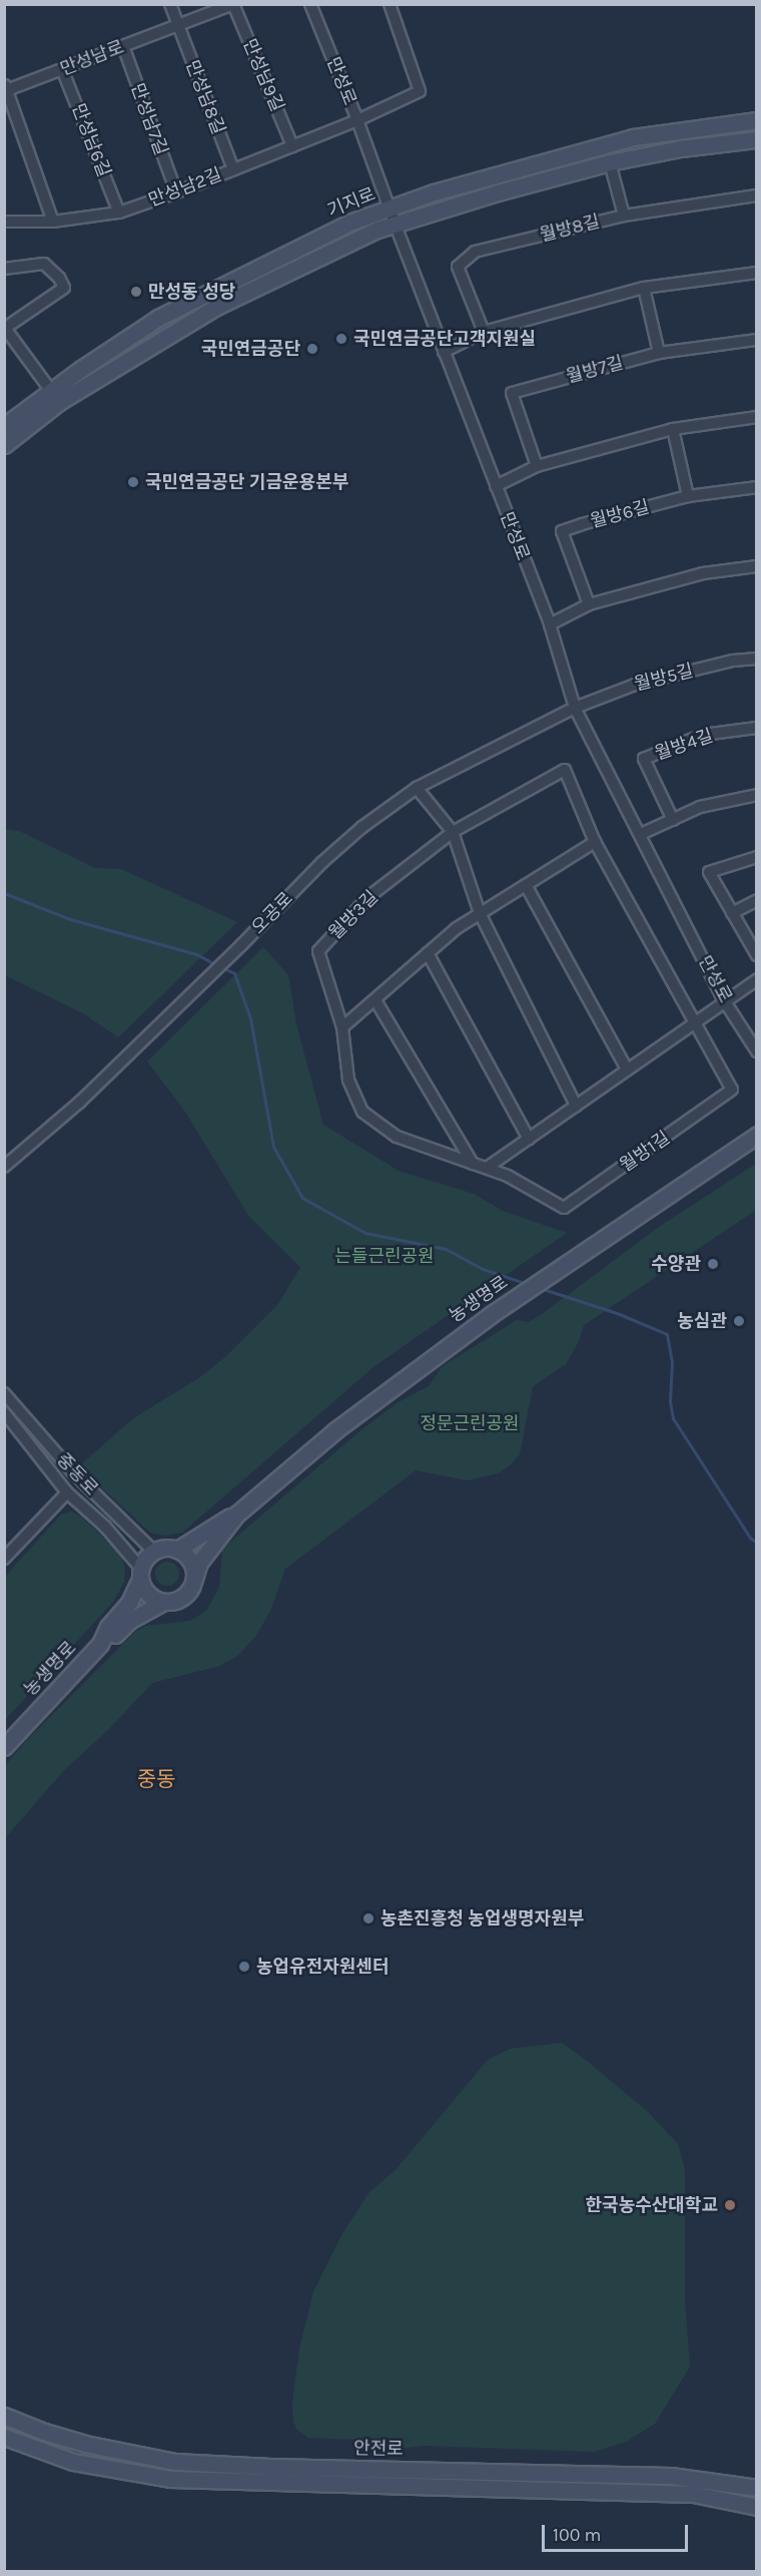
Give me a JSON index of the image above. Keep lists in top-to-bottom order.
{
  "streets": {
    "street": [
      "만성남로",
      "만성남9길",
      "만성로",
      "만성남8길",
      "만성남7길",
      "만성남6길",
      "만성남2길",
      "기지로",
      "월방8길",
      "월방7길",
      "월방6길",
      "월방5길",
      "월방4길",
      "오공로",
      "월방3길",
      "월방1길",
      "농생명로",
      "중동로",
      "안전로"
    ]
  },
  "crossings": [
    ["만성남로", "만성남9길"],
    ["만성남로", "만성남8길"],
    ["만성남로", "만성남7길"],
    ["만성남로", "만성남6길"],
    ["만성남로", "만성남2길"],
    ["만성남9길", "만성남2길"],
    ["만성로", "만성남2길"],
    ["만성로", "기지로"],
    ["만성로", "월방5길"],
    ["만성로", "오공로"],
    ["만성남8길", "만성남2길"],
    ["만성남7길", "만성남2길"],
    ["만성남6길", "만성남2길"],
    ["월방5길", "오공로"],
    ["월방3길", "월방1길"]
  ],
  "districts": ["중동"],
  "parks": ["는들근린공원", "정문근린공원"],
  "places": [
    "만성동 성당",
    "국민연금공단고객지원실",
    "국민연금공단",
    "국민연금공단 기금운용본부",
    "수양관",
    "농심관",
    "농촌진흥청 농업생명자원부",
    "농업유전자원센터",
    "한국농수산대학교"
  ],
  "scale_bar": "100 m"
}
